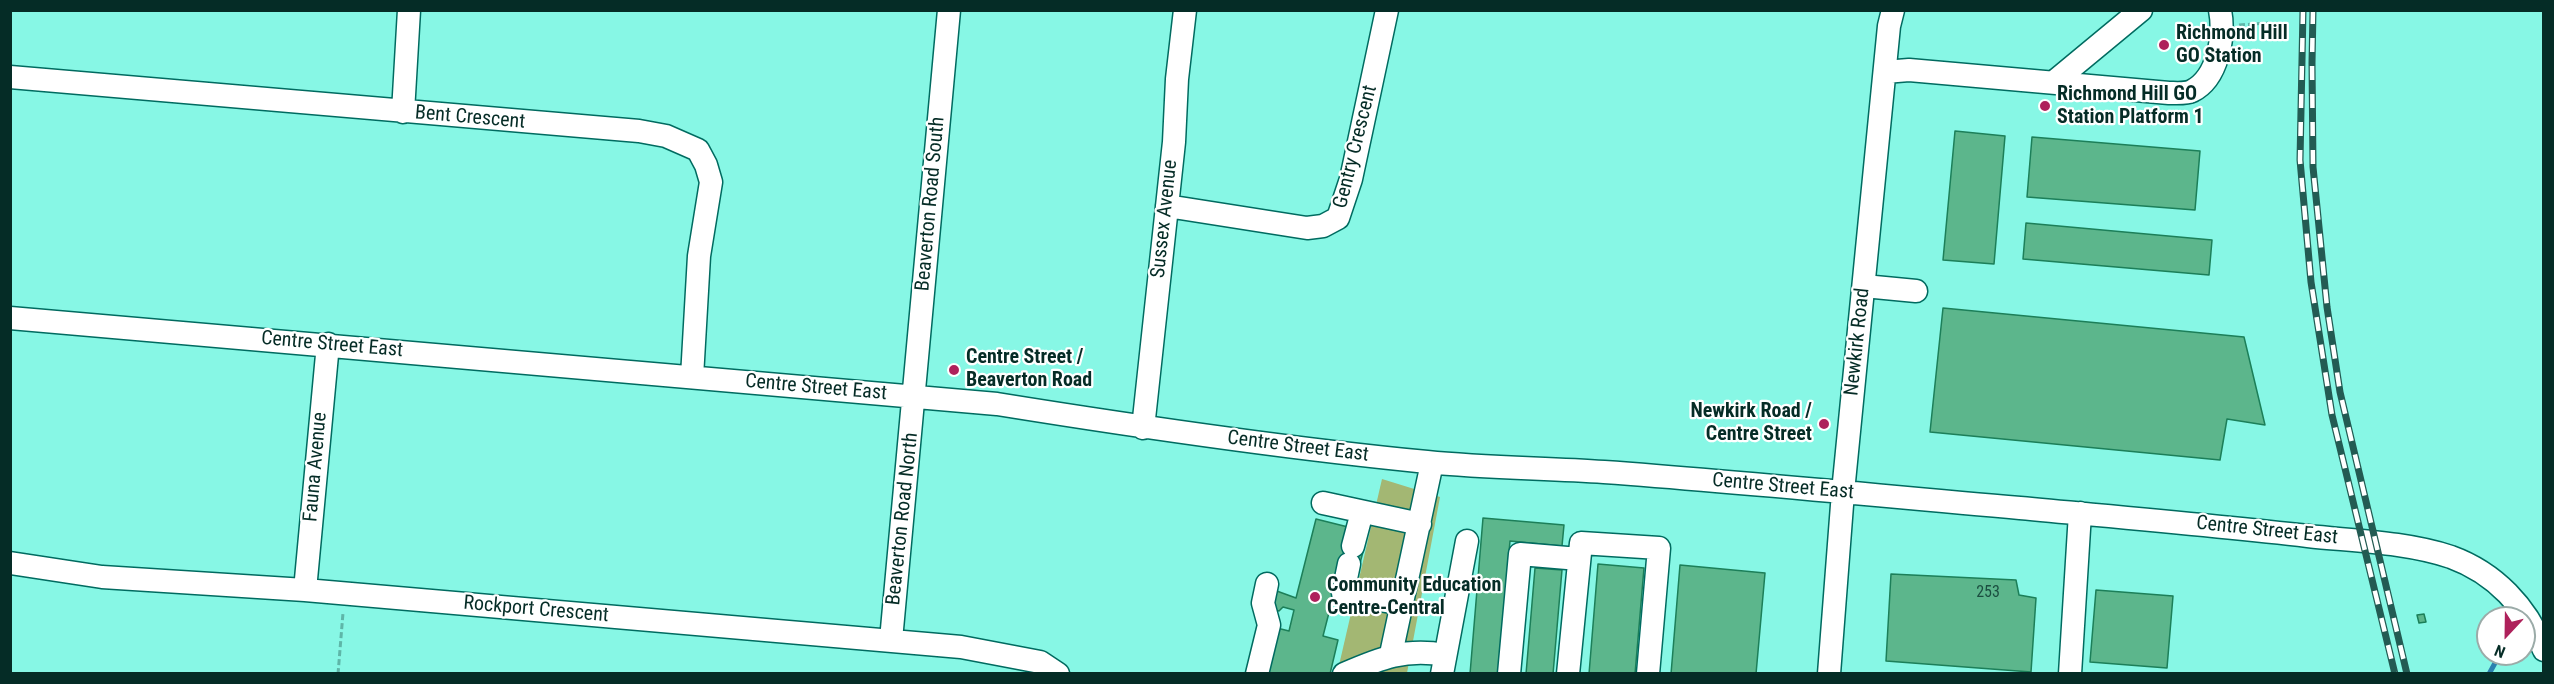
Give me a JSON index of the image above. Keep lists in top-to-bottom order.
{
  "streets": {
    "street": [
      "Bent Crescent",
      "Gentry Crescent",
      "Beaverton Road South",
      "Sussex Avenue",
      "Newkirk Road",
      "Centre Street East",
      "Fauna Avenue",
      "Beaverton Road North",
      "Rockport Crescent"
    ]
  },
  "crossings": [
    ["Bent Crescent", "Centre Street East"],
    ["Gentry Crescent", "Sussex Avenue"],
    ["Beaverton Road South", "Centre Street East"],
    ["Beaverton Road South", "Beaverton Road North"],
    ["Sussex Avenue", "Centre Street East"],
    ["Newkirk Road", "Centre Street East"],
    ["Centre Street East", "Fauna Avenue"],
    ["Centre Street East", "Beaverton Road North"],
    ["Fauna Avenue", "Rockport Crescent"],
    ["Beaverton Road North", "Rockport Crescent"]
  ],
  "places": [
    "Richmond Hill GO Station",
    "Richmond Hill GO Station Platform 1",
    "Centre Street / Beaverton Road",
    "Newkirk Road / Centre Street",
    "Community Education Centre-Central"
  ],
  "house_numbers": ["253"],
  "north": "bottom"
}
